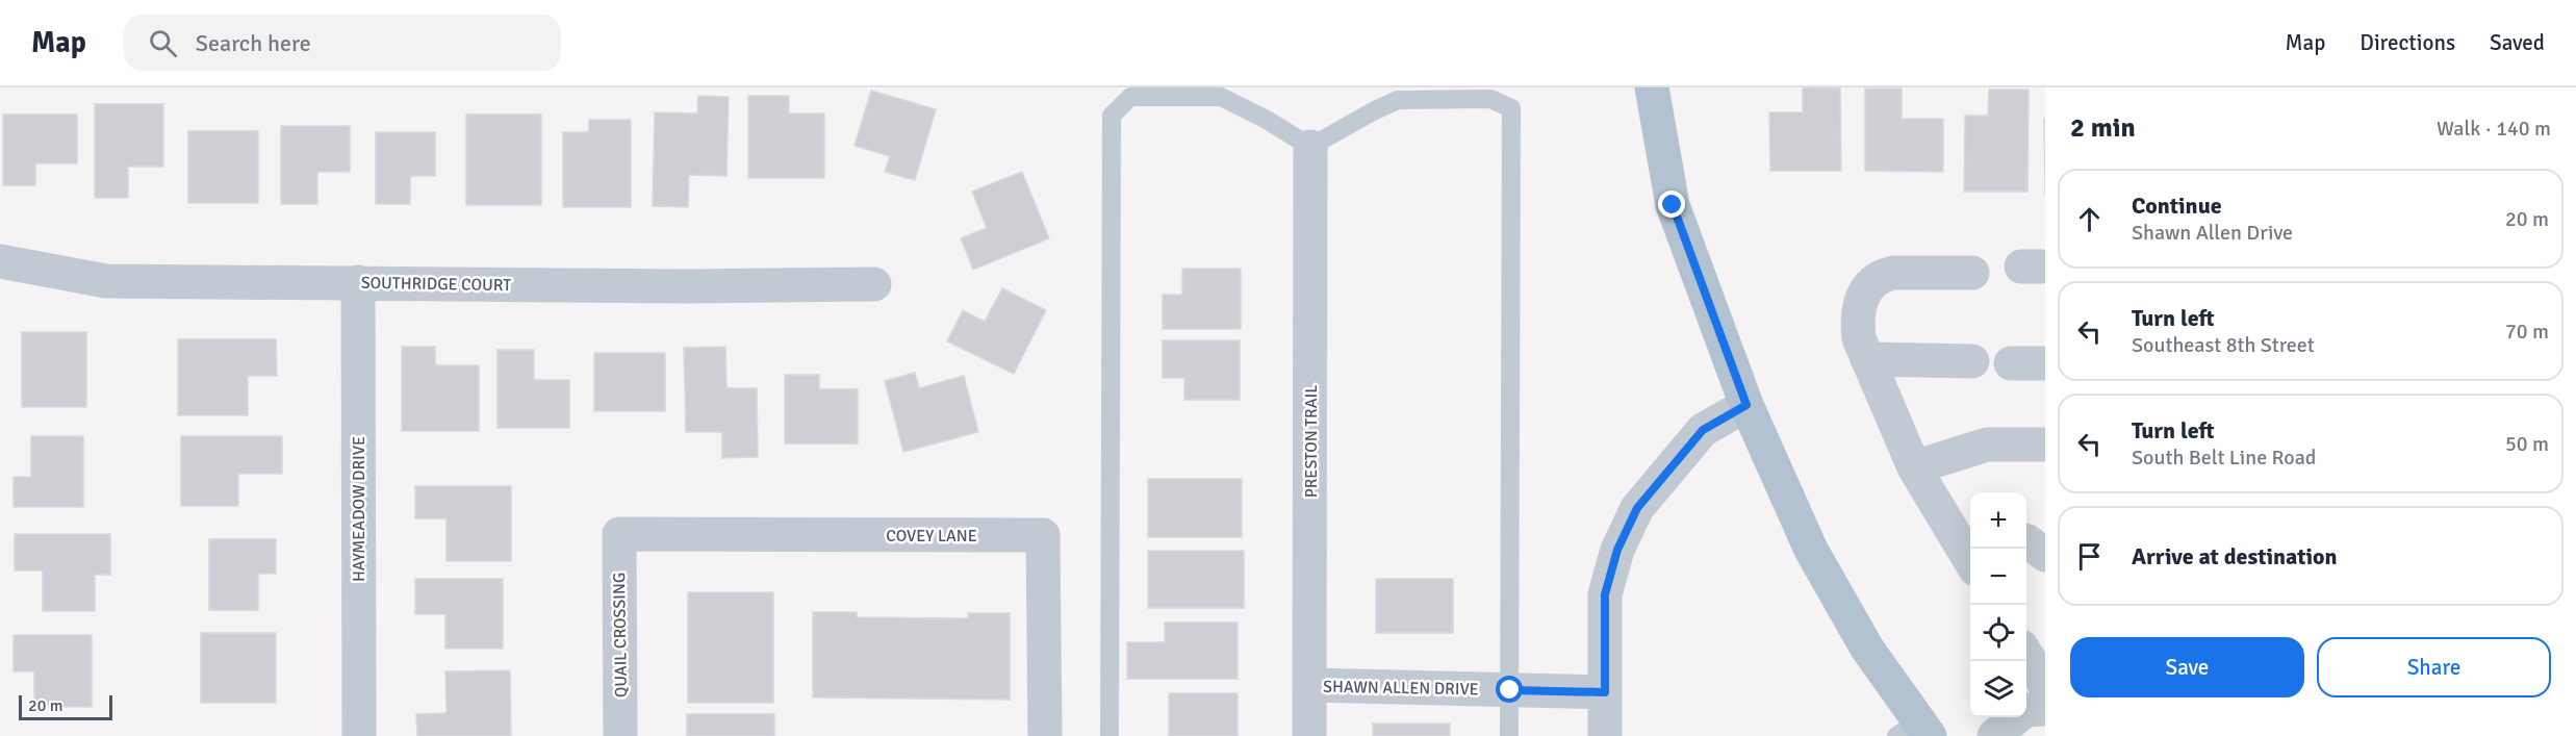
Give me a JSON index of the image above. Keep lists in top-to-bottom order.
{
  "streets": {
    "street": [
      "SOUTHRIDGE COURT",
      "PRESTON TRAIL",
      "HAYMEADOW DRIVE",
      "COVEY LANE",
      "QUAIL CROSSING",
      "SHAWN ALLEN DRIVE"
    ]
  },
  "crossings": [
    ["SOUTHRIDGE COURT", "HAYMEADOW DRIVE"],
    ["PRESTON TRAIL", "SHAWN ALLEN DRIVE"],
    ["COVEY LANE", "QUAIL CROSSING"]
  ],
  "scale_bar": "20 m",
  "page": {
    "header": "Map",
    "search": "Search here",
    "nav": ["Map", "Directions", "Saved"],
    "heading": ["2 min", "Walk · 140 m"],
    "list": [
      ["Continue", "Shawn Allen Drive", "20 m"],
      ["Turn left", "Southeast 8th Street", "70 m"],
      ["Turn left", "South Belt Line Road", "50 m"],
      "Arrive at destination"
    ],
    "map_buttons": ["+", "−"],
    "buttons": ["Save", "Share"],
    "scale": "20 m"
  }
}
